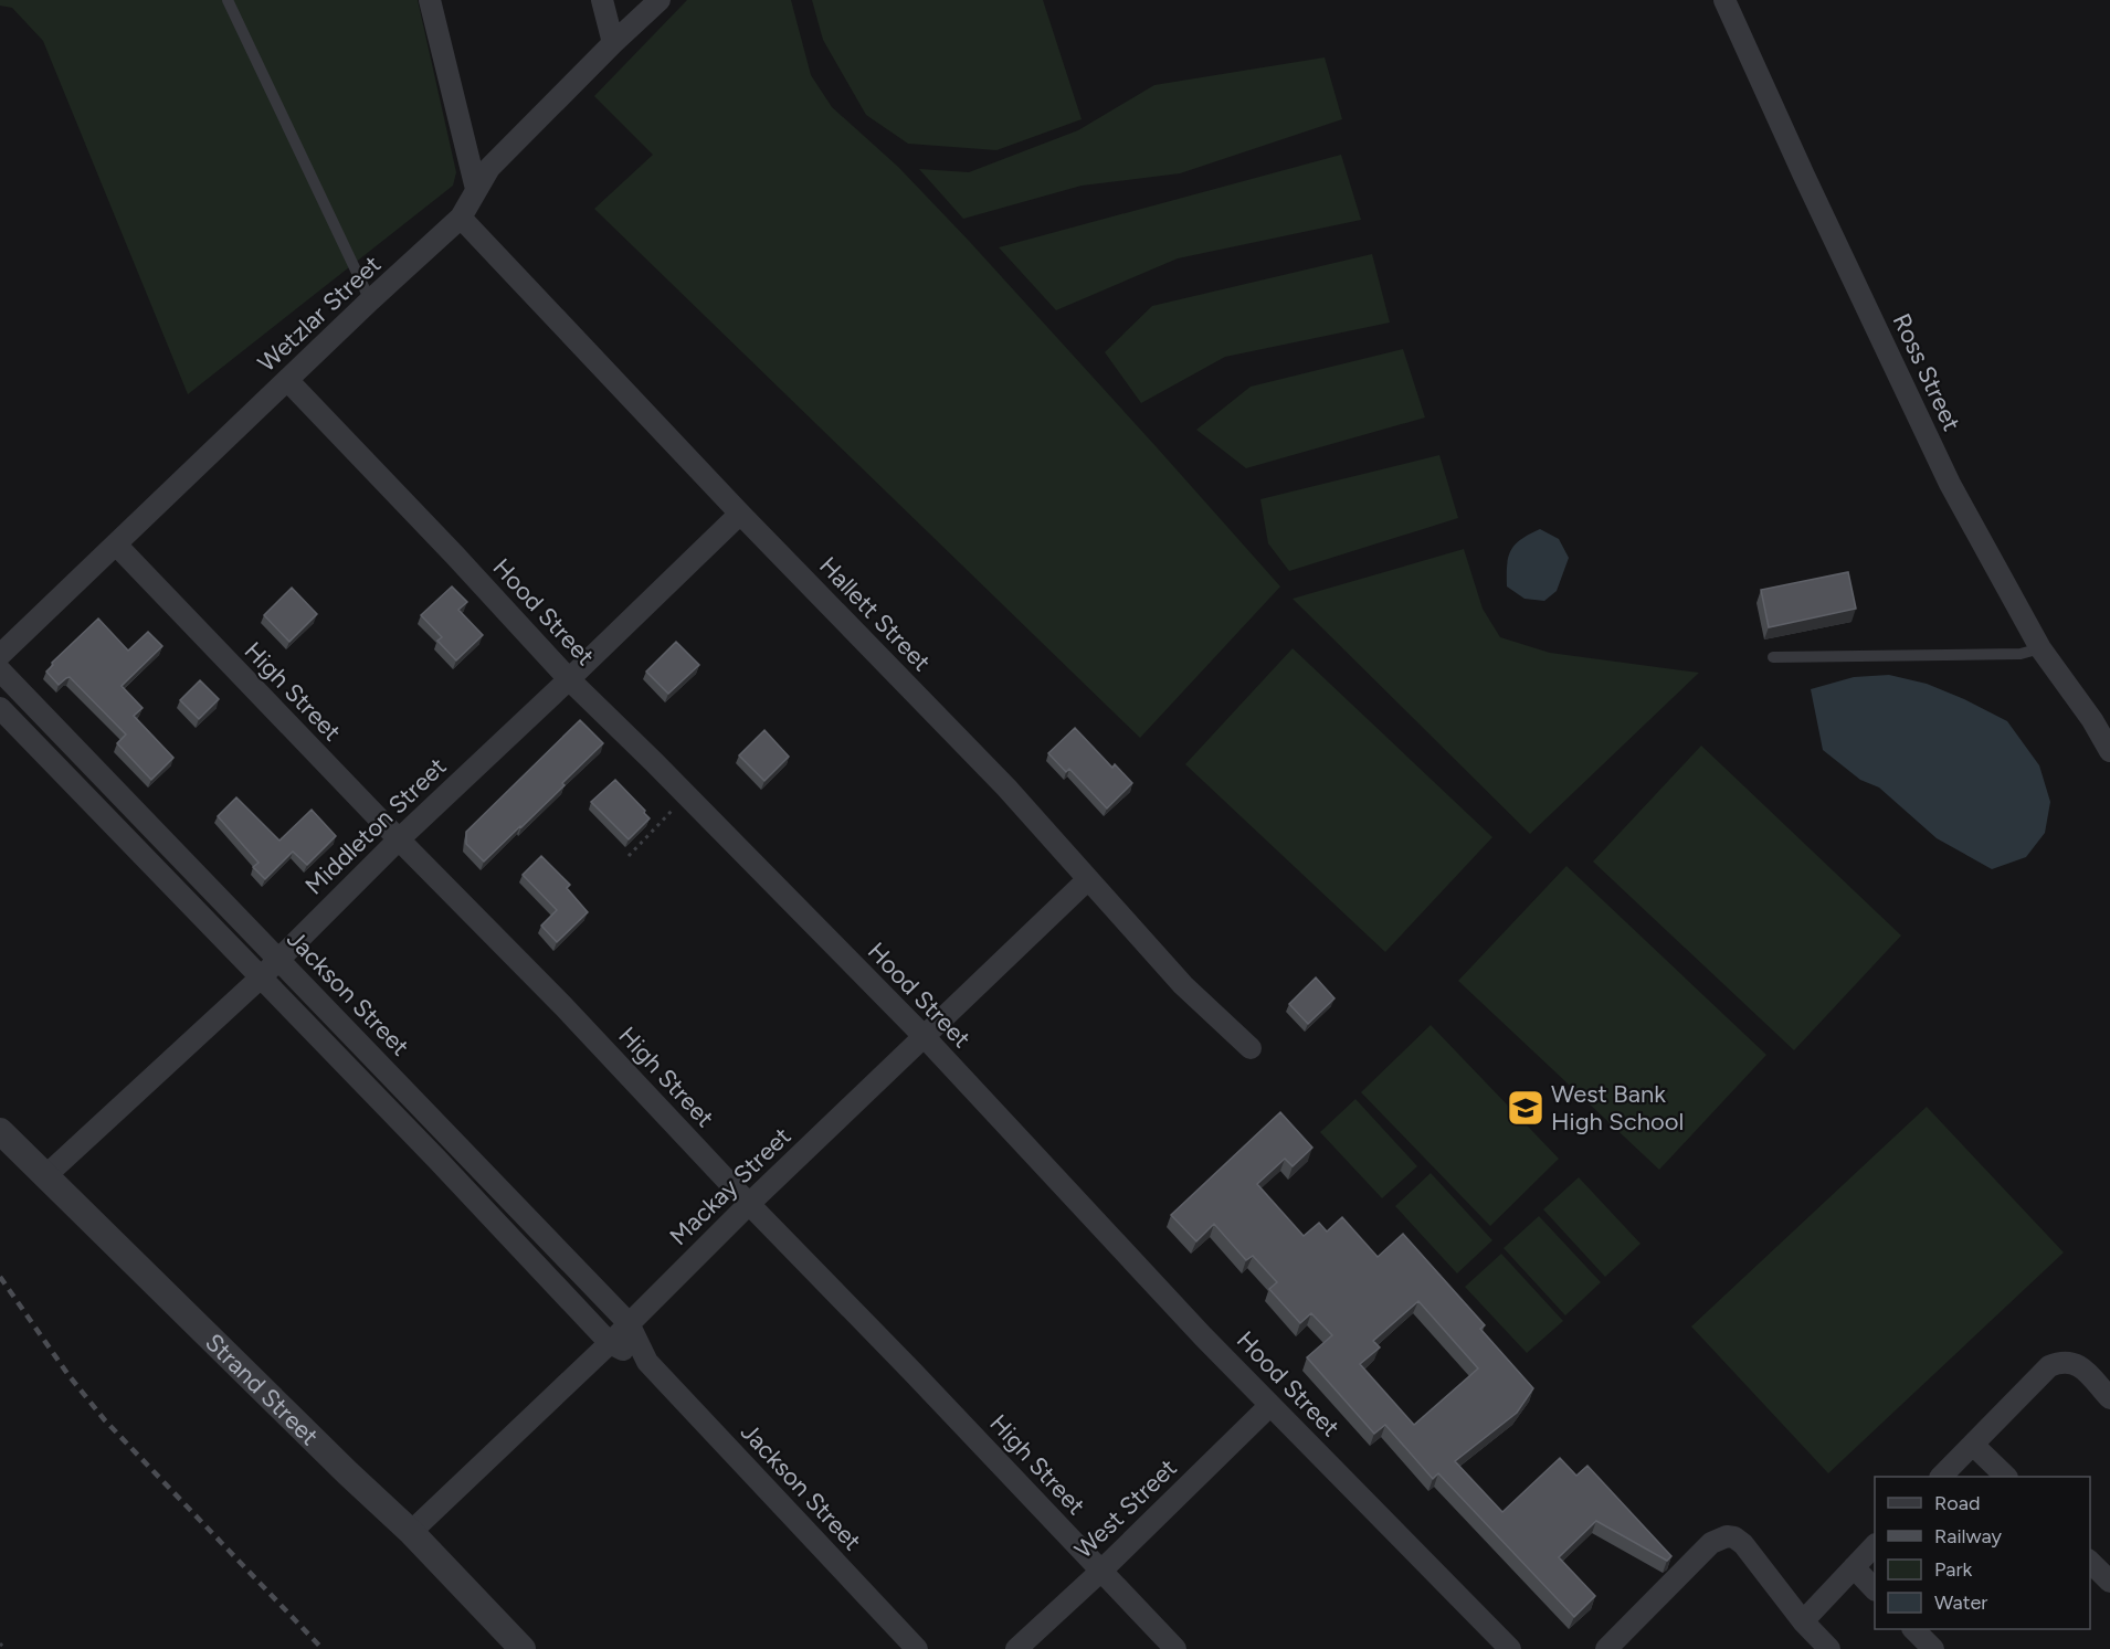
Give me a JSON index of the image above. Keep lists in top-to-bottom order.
{
  "streets": {
    "street": [
      "Wetzlar Street",
      "Ross Street",
      "Hood Street",
      "Hallett Street",
      "High Street",
      "Middleton Street",
      "Jackson Street",
      "Mackay Street",
      "Strand Street",
      "West Street"
    ]
  },
  "crossings": [
    ["Wetzlar Street", "Hood Street"],
    ["Wetzlar Street", "Hallett Street"],
    ["Wetzlar Street", "High Street"],
    ["Hood Street", "Middleton Street"],
    ["Hood Street", "Mackay Street"],
    ["Hood Street", "West Street"],
    ["Hallett Street", "Middleton Street"],
    ["Hallett Street", "Mackay Street"],
    ["High Street", "Middleton Street"],
    ["High Street", "Mackay Street"],
    ["High Street", "West Street"],
    ["Middleton Street", "Jackson Street"],
    ["Middleton Street", "Strand Street"],
    ["Jackson Street", "Mackay Street"],
    ["Mackay Street", "Strand Street"]
  ],
  "places": {
    "school or university": ["West Bank High School"]
  },
  "legend": [
    "Road",
    "Railway",
    "Park",
    "Water"
  ]
}
